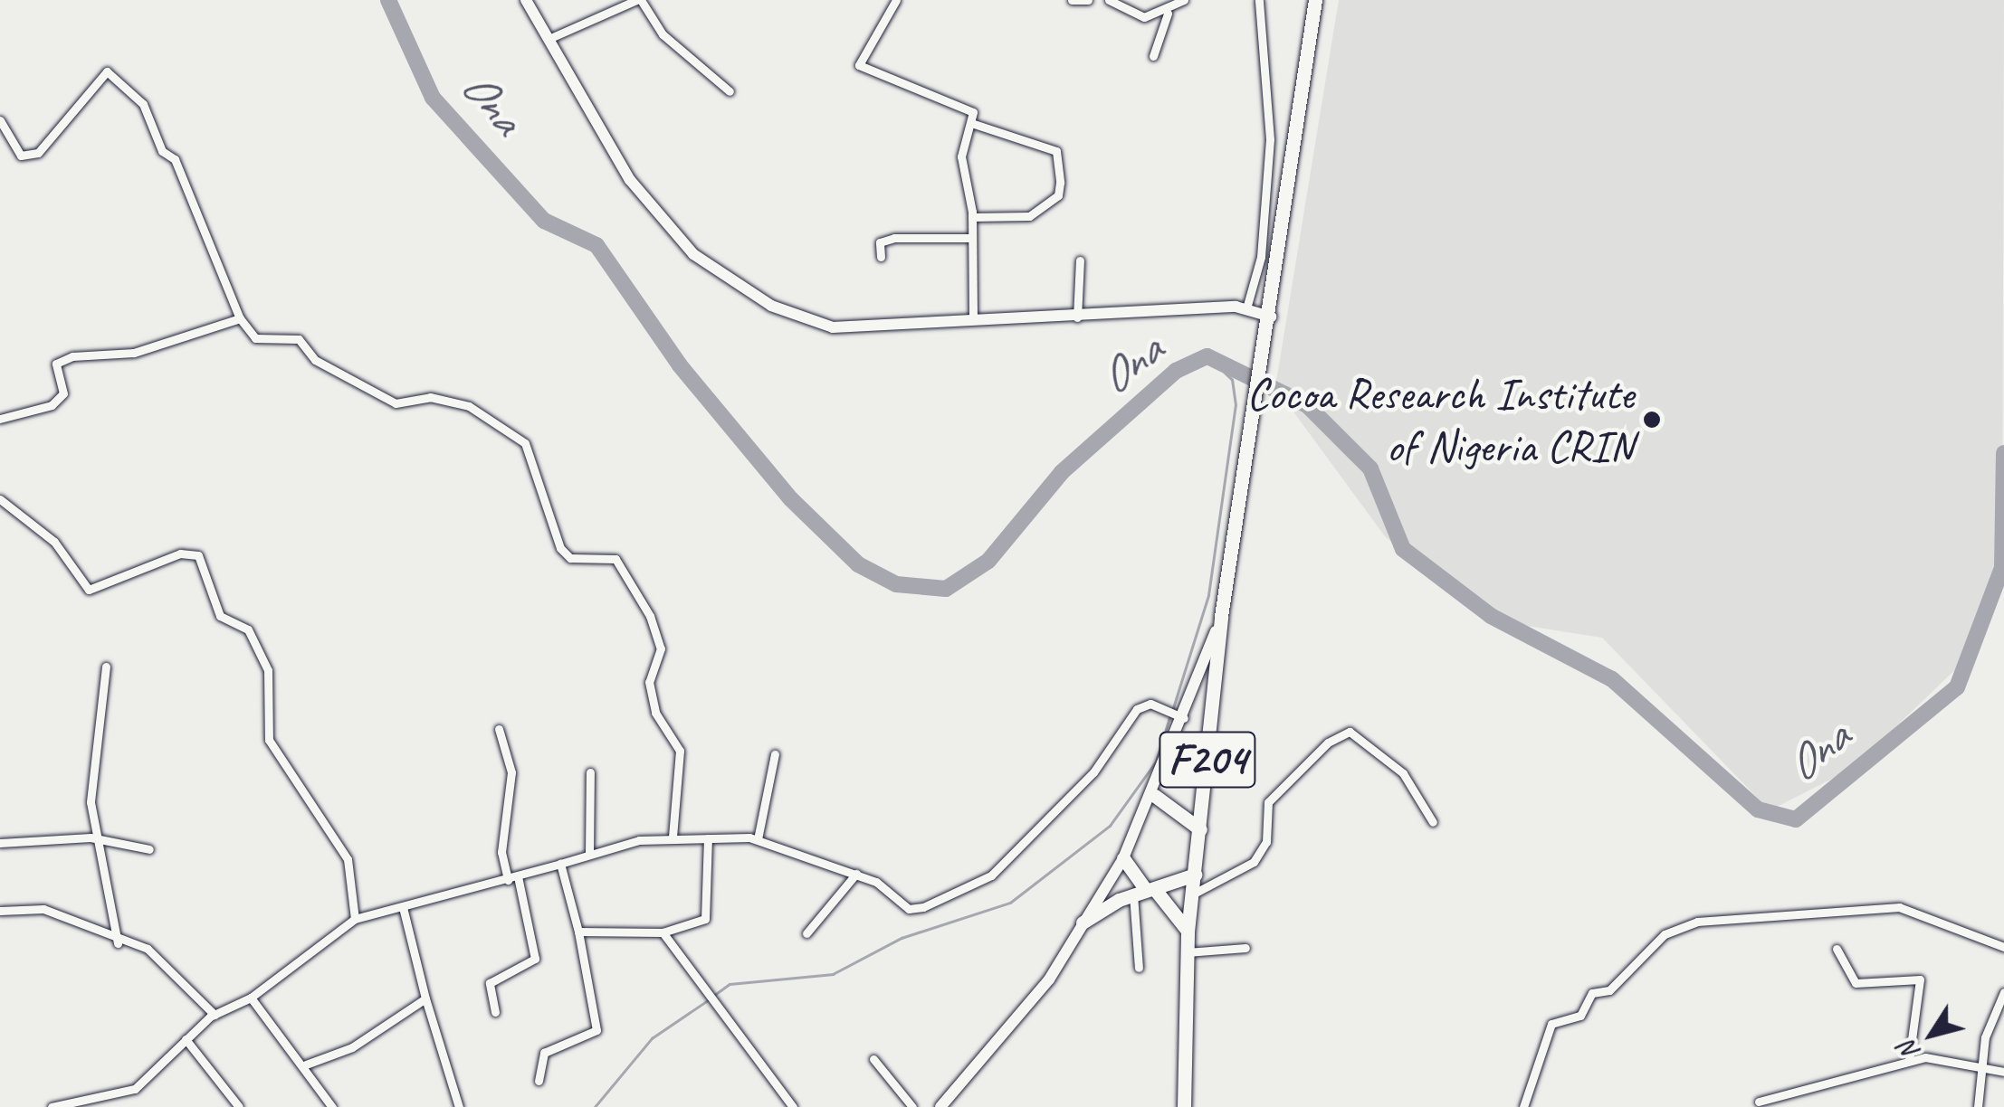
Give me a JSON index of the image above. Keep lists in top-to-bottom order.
{
  "streets": {
    "main road": ["F204"]
  },
  "water": ["Ona"],
  "places": ["Cocoa Research Institute of Nigeria CRIN"],
  "north": "bottom left"
}
